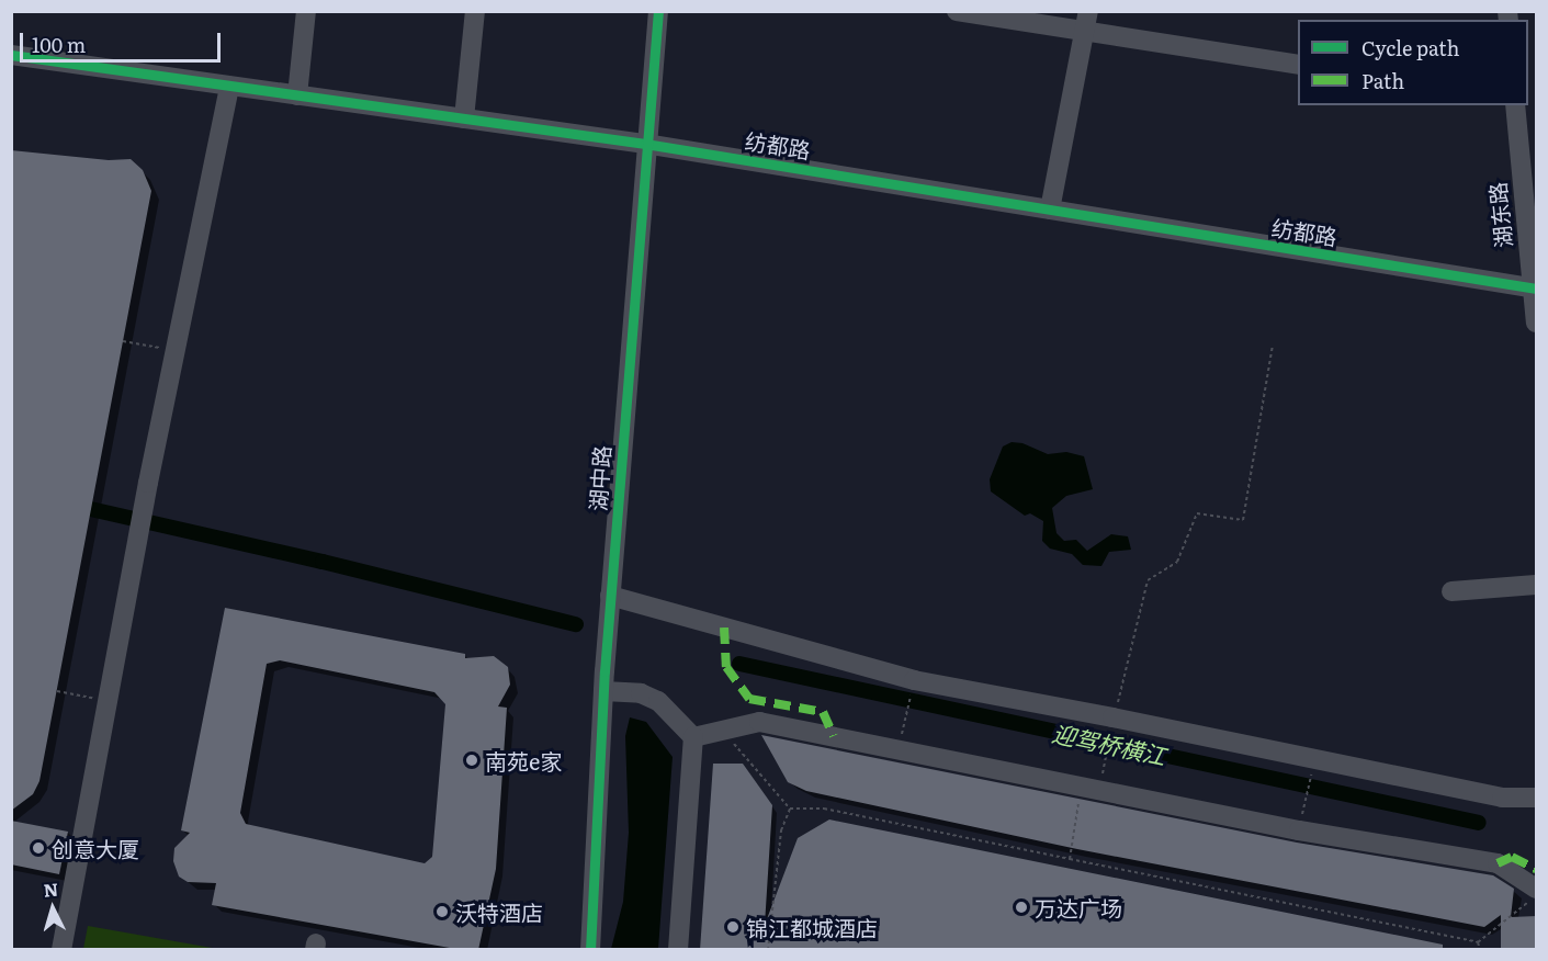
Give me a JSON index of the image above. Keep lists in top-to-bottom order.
{
  "streets": {
    "street": ["纺都路", "湖东路", "湖中路"]
  },
  "crossings": [
    ["纺都路", "湖东路"],
    ["纺都路", "湖中路"]
  ],
  "water": ["迎驾桥横江"],
  "places": [
    "南苑e家",
    "创意大厦",
    "万达广场",
    "沃特酒店",
    "锦江都城酒店"
  ],
  "legend": ["Cycle path", "Path"],
  "scale_bar": "100 m",
  "north": "top"
}
